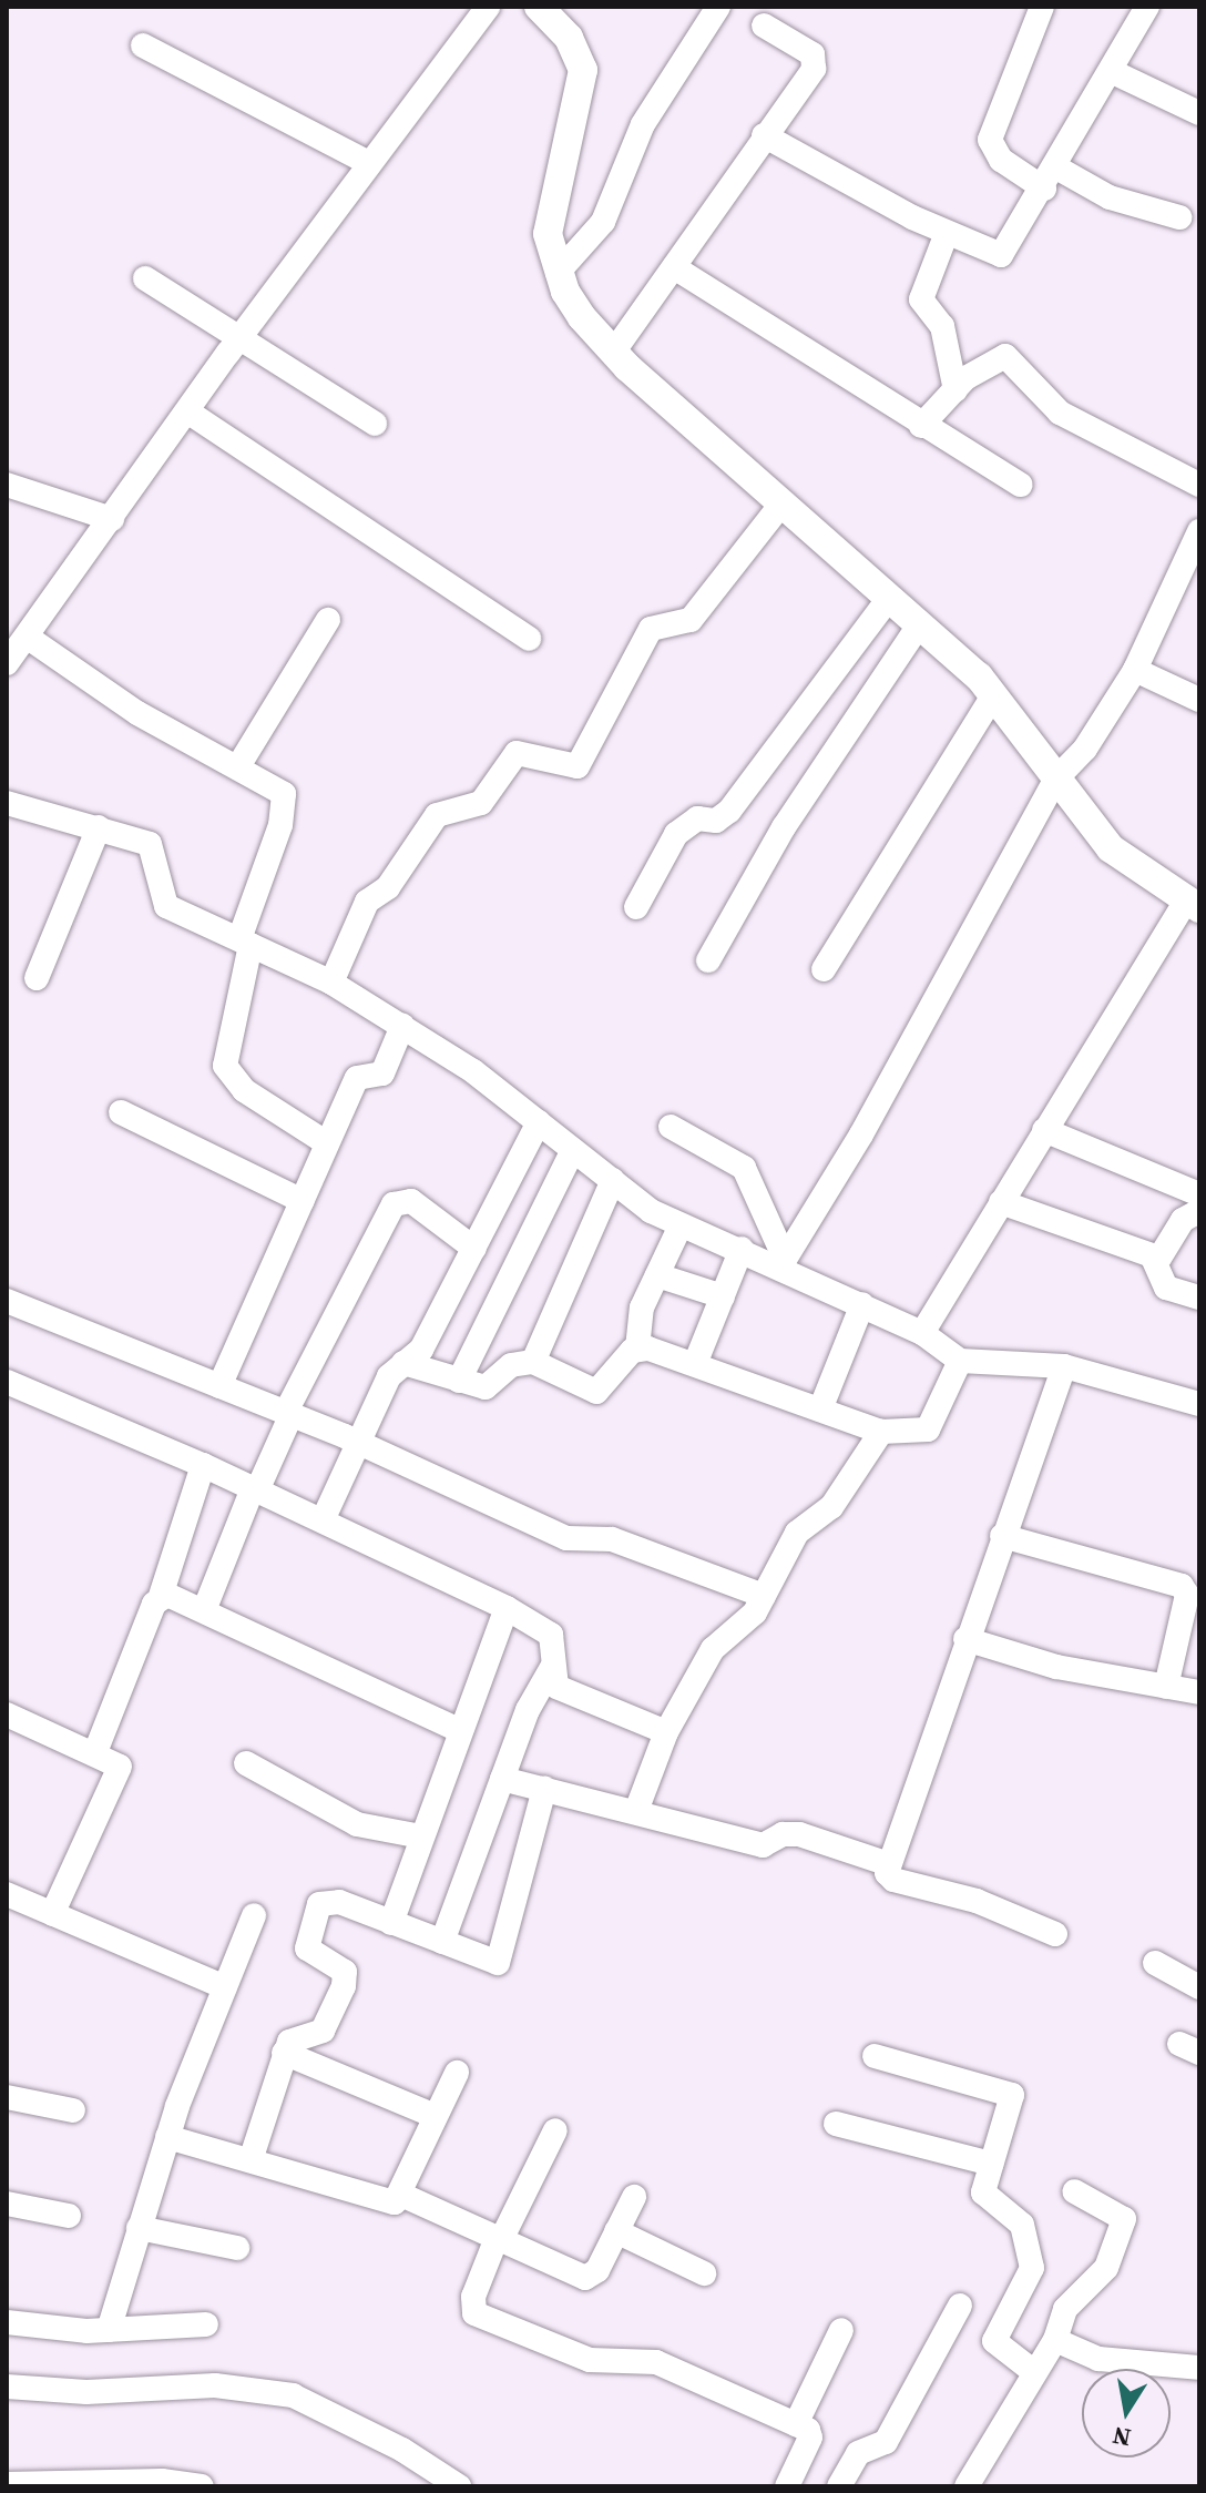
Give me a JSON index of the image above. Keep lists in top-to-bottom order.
{
  "north": "bottom"
}
